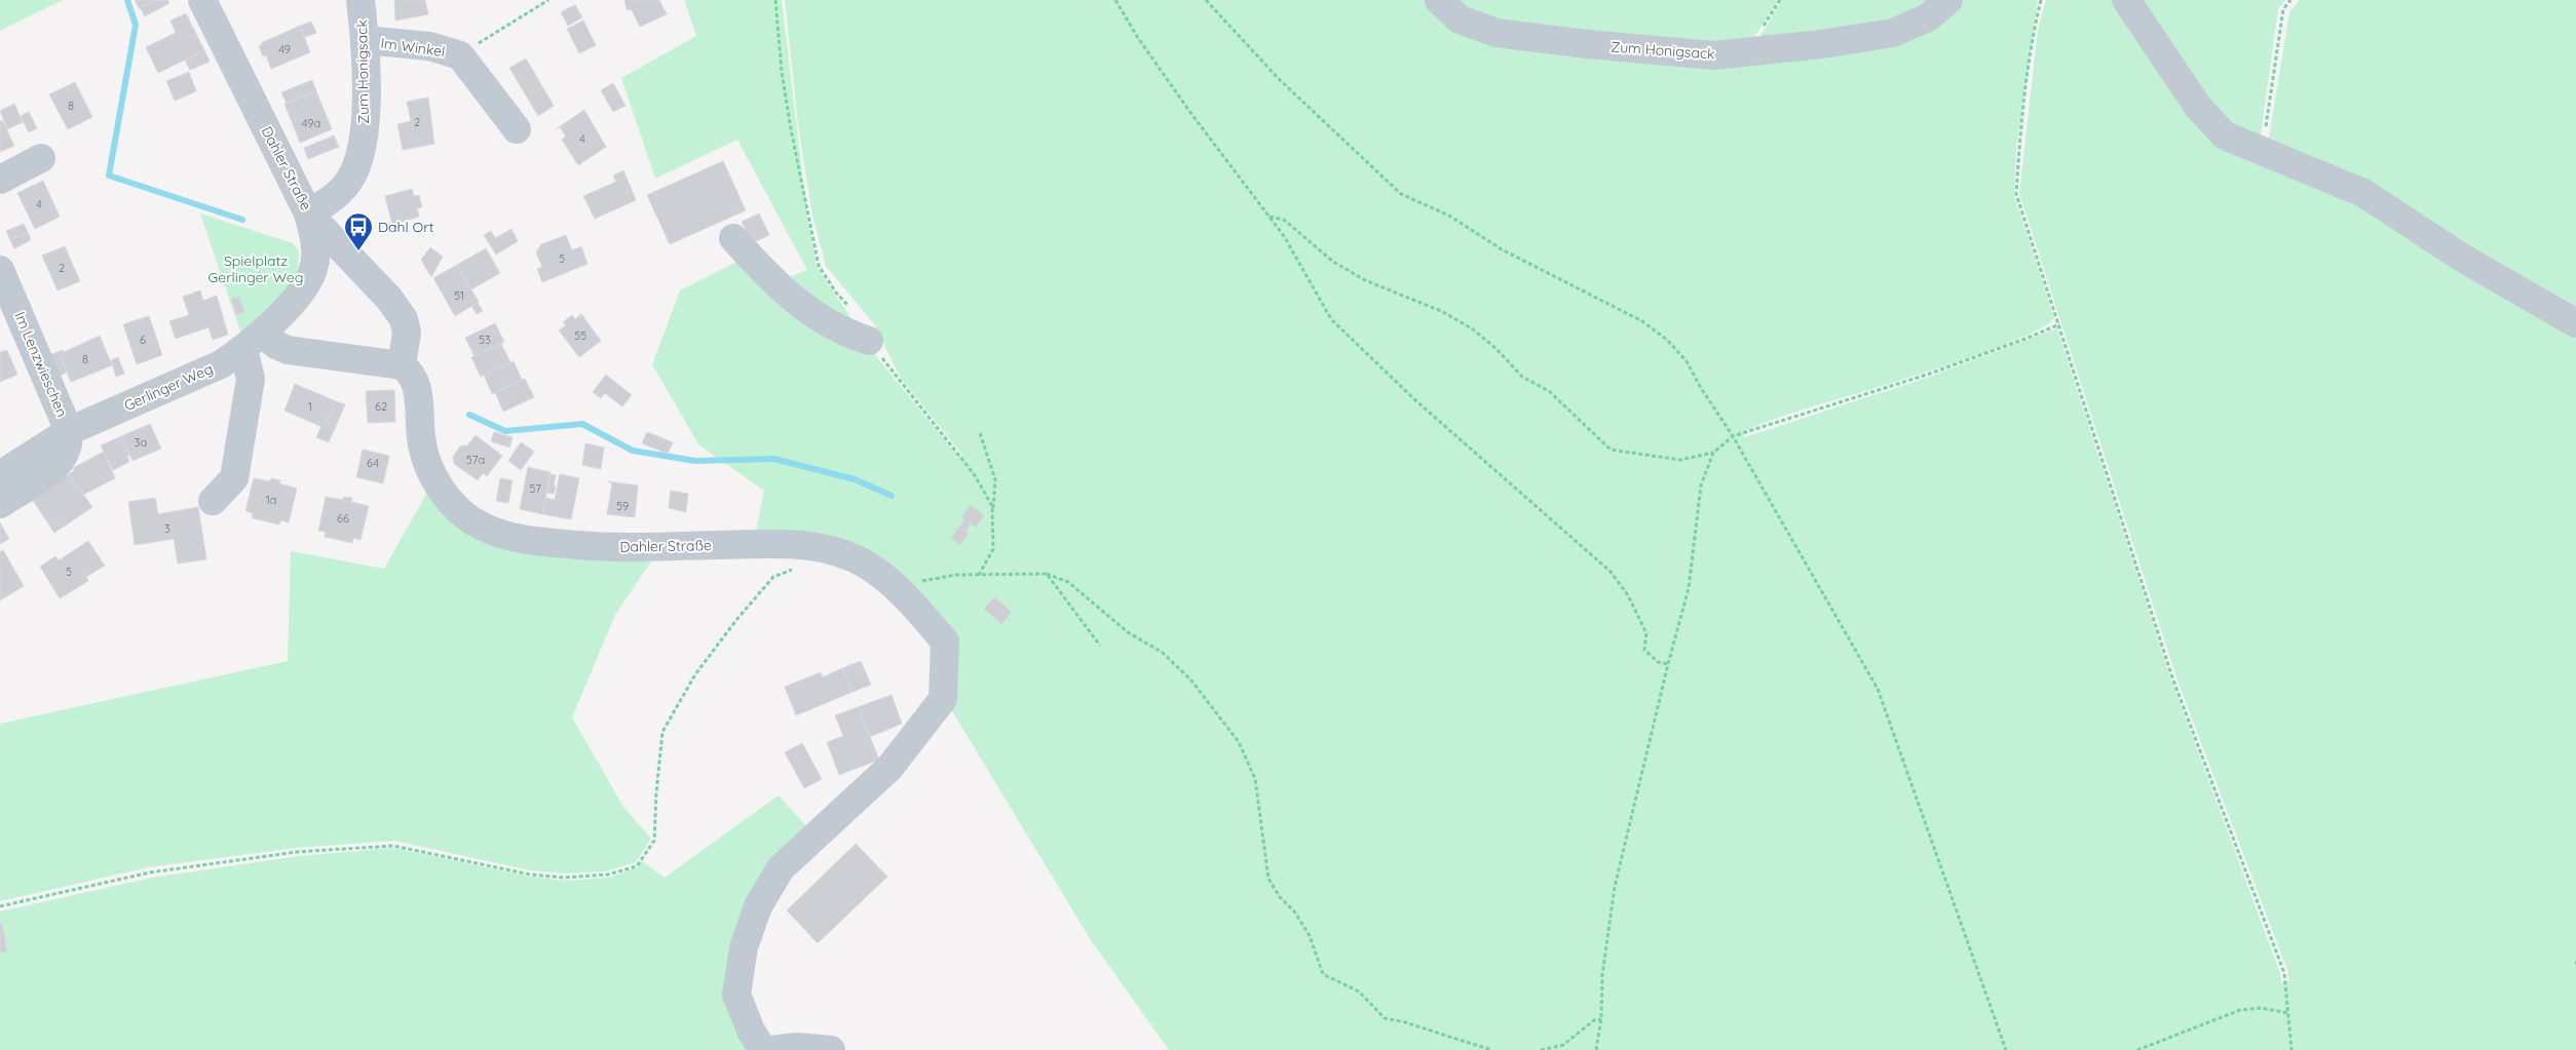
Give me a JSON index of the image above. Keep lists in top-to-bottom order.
{
  "streets": {
    "street": [
      "Im Winkel",
      "Zum Honigsack",
      "Dahler Straße",
      "Im Lenzwieschen",
      "Gerlinger Weg"
    ]
  },
  "crossings": [
    ["Im Winkel", "Zum Honigsack"],
    ["Zum Honigsack", "Dahler Straße"],
    ["Zum Honigsack", "Gerlinger Weg"],
    ["Dahler Straße", "Gerlinger Weg"],
    ["Im Lenzwieschen", "Gerlinger Weg"]
  ],
  "parks": ["Spielplatz Gerlinger Weg"],
  "places": {
    "bus stop": ["Dahl Ort"]
  },
  "house_numbers": [
    "49",
    "8",
    "2",
    "49a",
    "4",
    "4",
    "5",
    "2",
    "51",
    "55",
    "6",
    "53",
    "8",
    "1",
    "62",
    "3a",
    "57a",
    "64",
    "57",
    "1a",
    "59",
    "66",
    "3",
    "5"
  ]
}
